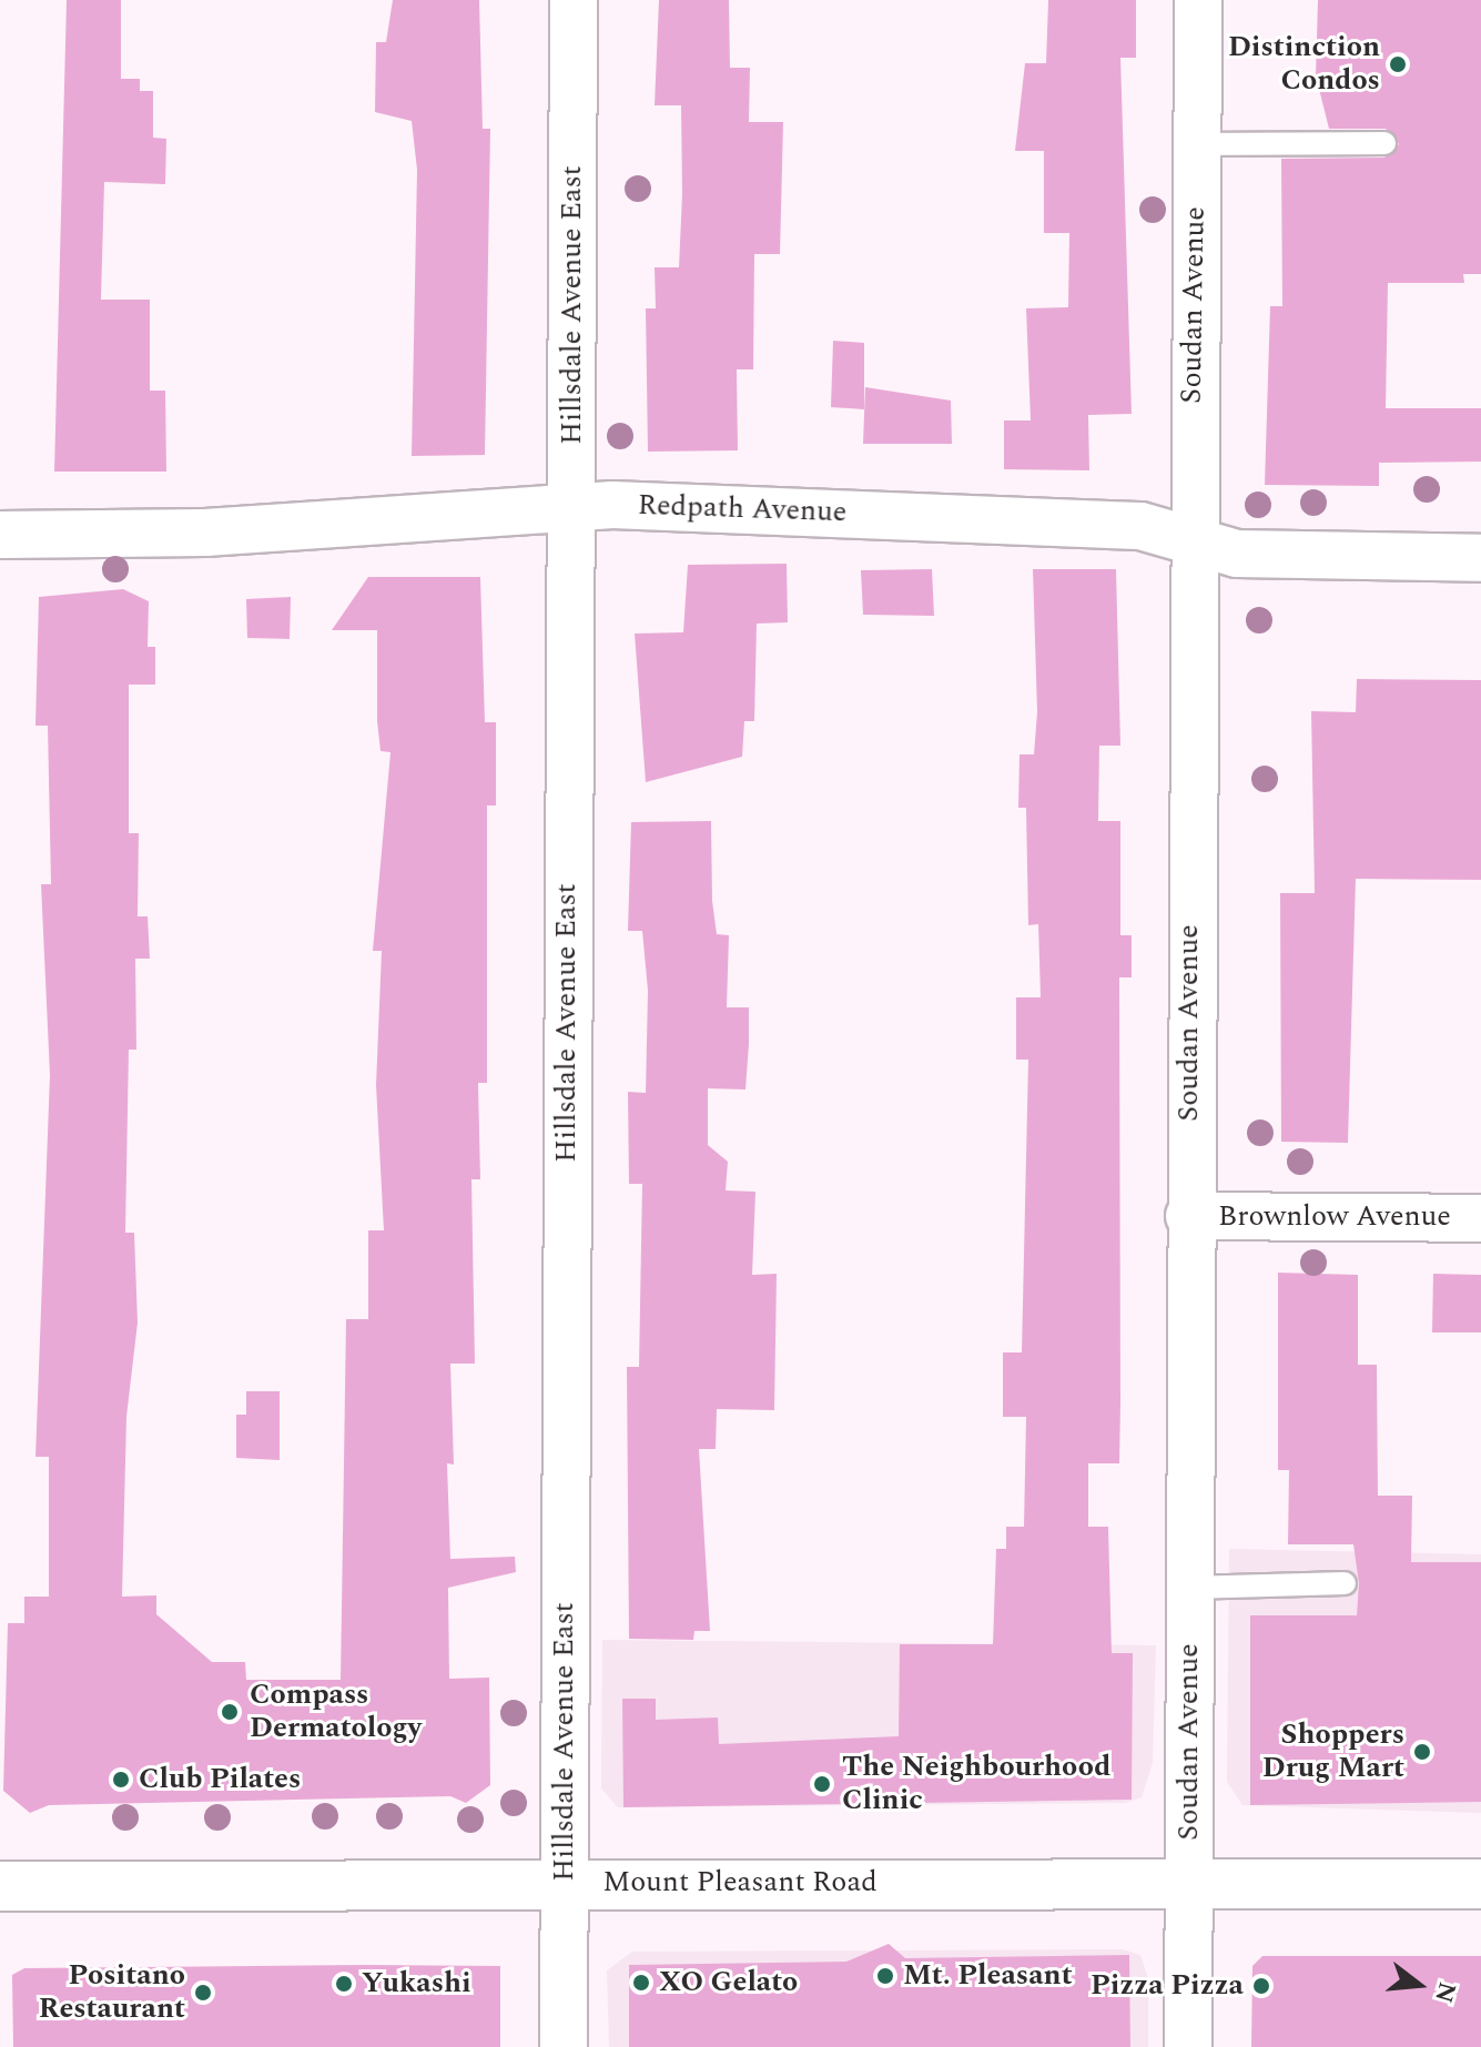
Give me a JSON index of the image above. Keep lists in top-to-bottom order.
{
  "streets": {
    "main road": ["Mount Pleasant Road"],
    "street": [
      "Hillsdale Avenue East",
      "Soudan Avenue",
      "Redpath Avenue",
      "Brownlow Avenue"
    ]
  },
  "crossings": [
    ["Hillsdale Avenue East", "Redpath Avenue"],
    ["Hillsdale Avenue East", "Mount Pleasant Road"],
    ["Soudan Avenue", "Redpath Avenue"],
    ["Soudan Avenue", "Brownlow Avenue"],
    ["Soudan Avenue", "Mount Pleasant Road"]
  ],
  "places": [
    "Distinction Condos",
    "Compass Dermatology",
    "Shoppers Drug Mart",
    "Club Pilates",
    "The Neighbourhood Clinic",
    "Mt. Pleasant",
    "XO Gelato",
    "Yukashi",
    "Pizza Pizza",
    "Positano Restaurant"
  ],
  "north": "right"
}
